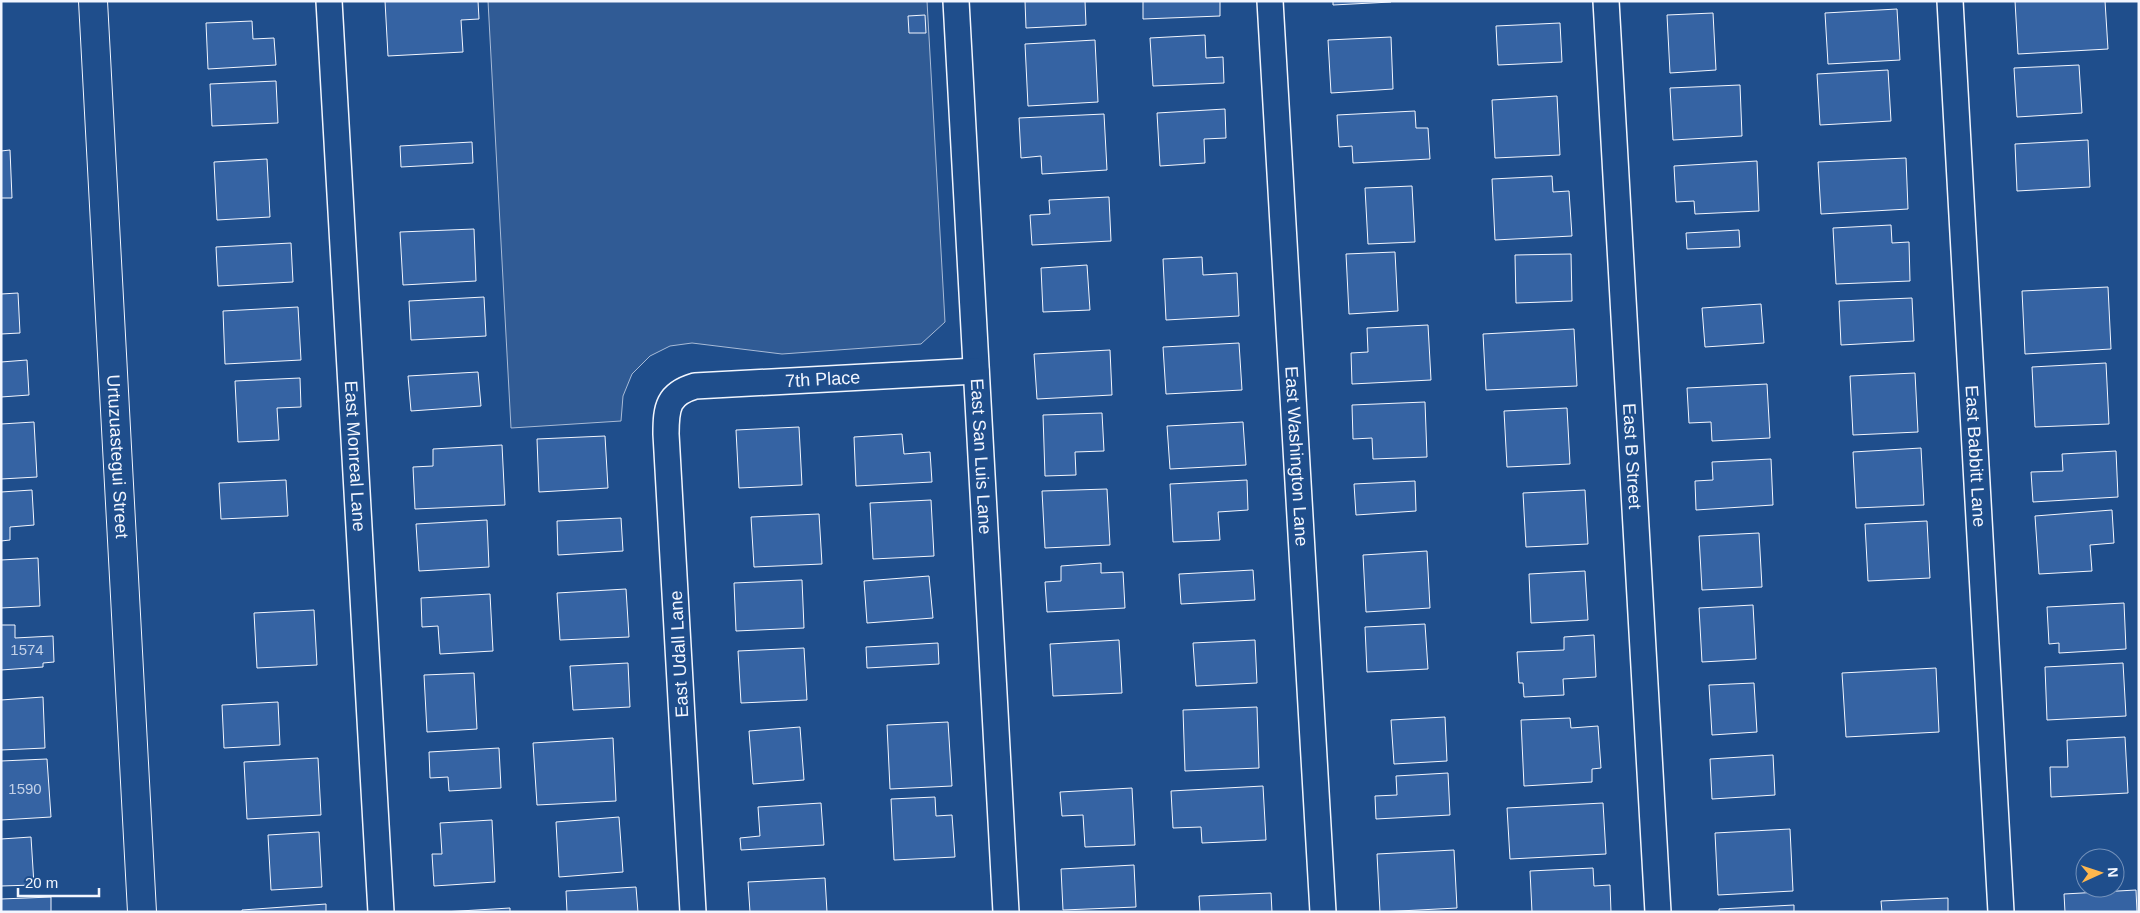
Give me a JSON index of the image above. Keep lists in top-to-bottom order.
{
  "streets": {
    "main road": ["Urtuzuastegui Street"],
    "street": [
      "7th Place",
      "East Washington Lane",
      "East B Street",
      "East Babbitt Lane",
      "East Monreal Lane",
      "East San Luis Lane",
      "East Udall Lane"
    ]
  },
  "crossings": [
    ["7th Place", "East San Luis Lane"],
    ["7th Place", "East Udall Lane"]
  ],
  "house_numbers": ["1574", "1590"],
  "scale_bar": "20 m",
  "north": "right"
}
